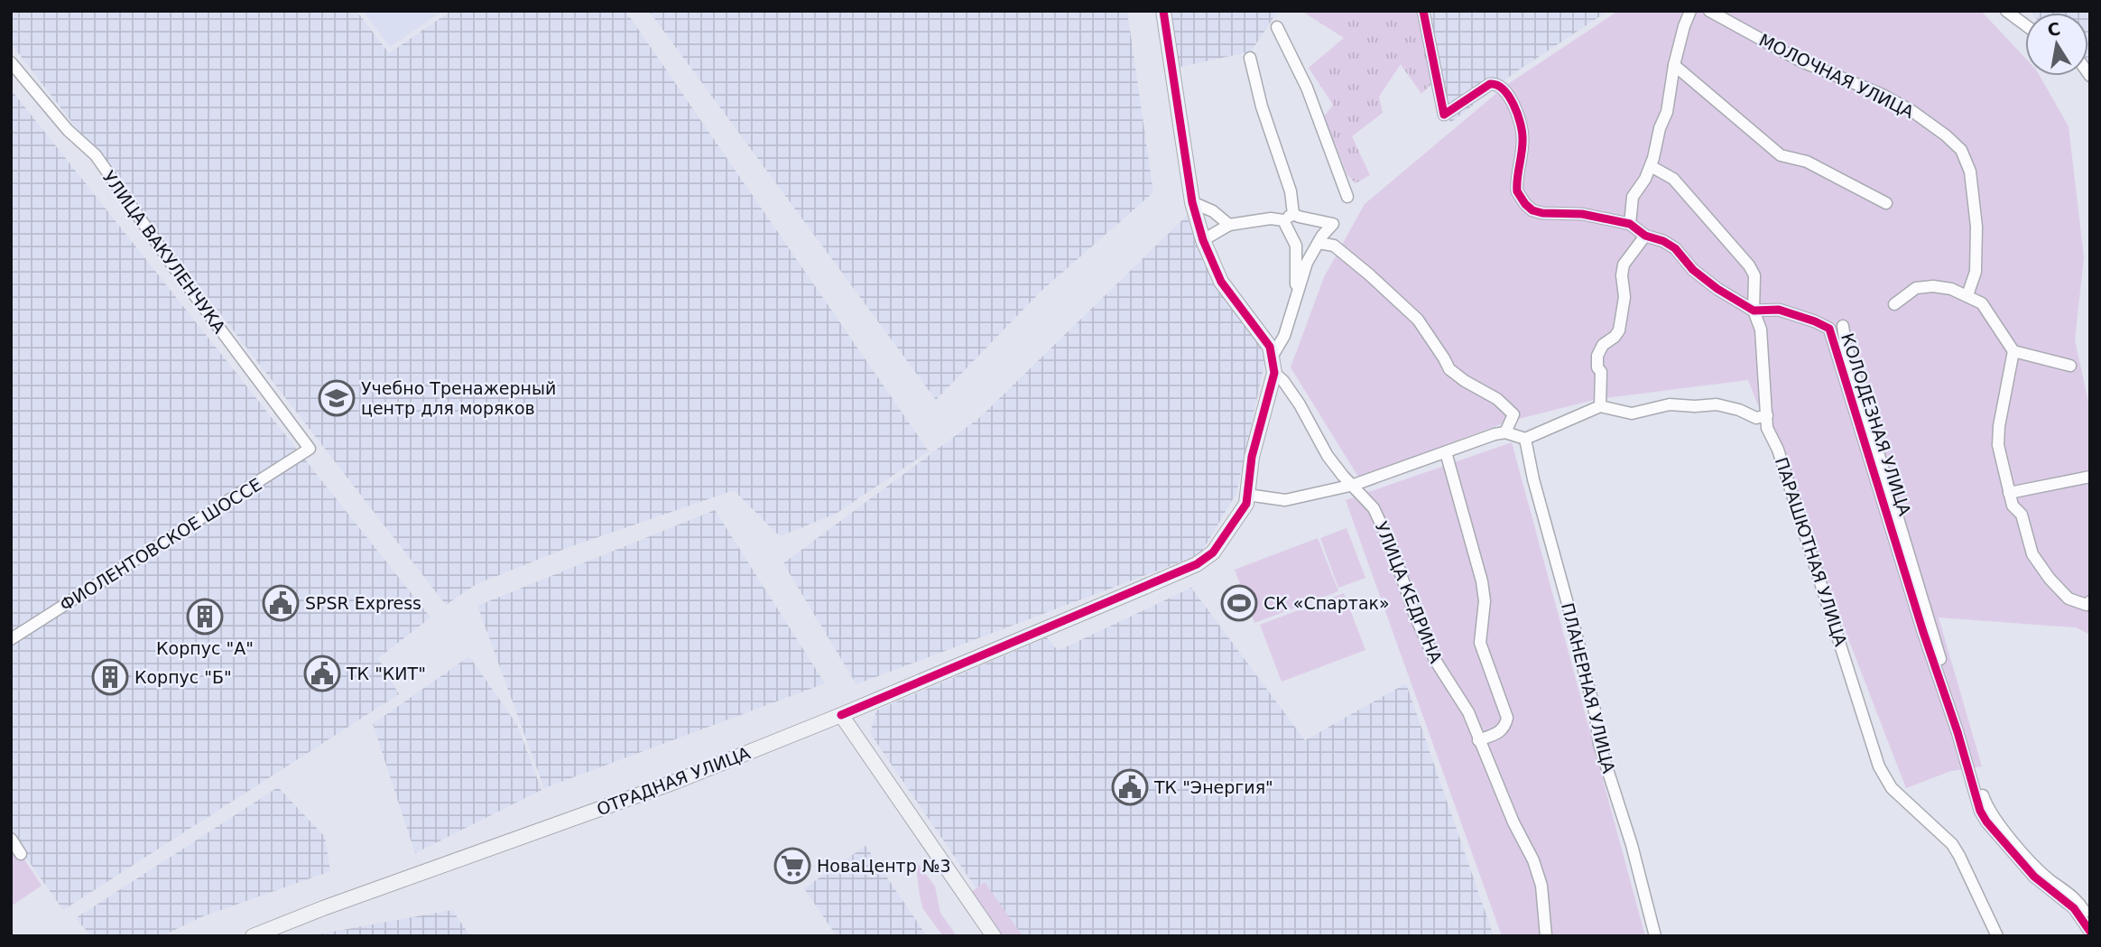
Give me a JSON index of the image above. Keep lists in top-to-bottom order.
{
  "streets": {
    "street": [
      "МОЛОЧНАЯ УЛИЦА",
      "УЛИЦА ВАКУЛЕНЧУКА",
      "КОЛОДЕЗНАЯ УЛИЦА",
      "ФИОЛЕНТОВСКОЕ ШОССЕ",
      "ПАРАШЮТНАЯ УЛИЦА",
      "УЛИЦА КЕДРИНА",
      "ПЛАНЕРНАЯ УЛИЦА",
      "ОТРАДНАЯ УЛИЦА"
    ]
  },
  "crossings": [
    ["УЛИЦА ВАКУЛЕНЧУКА", "ФИОЛЕНТОВСКОЕ ШОССЕ"],
    ["КОЛОДЕЗНАЯ УЛИЦА", "ПАРАШЮТНАЯ УЛИЦА"],
    ["УЛИЦА КЕДРИНА", "ОТРАДНАЯ УЛИЦА"]
  ],
  "places": {
    "school or university": ["Учебно Тренажерный центр для моряков"],
    "public building": ["SPSR Express", "ТК \"КИТ\"", "ТК \"Энергия\""],
    "sports": ["СК «Спартак»"],
    "building": ["Корпус \"А\"", "Корпус \"Б\""],
    "supermarket": ["НоваЦентр №3"]
  },
  "north": "top"
}
